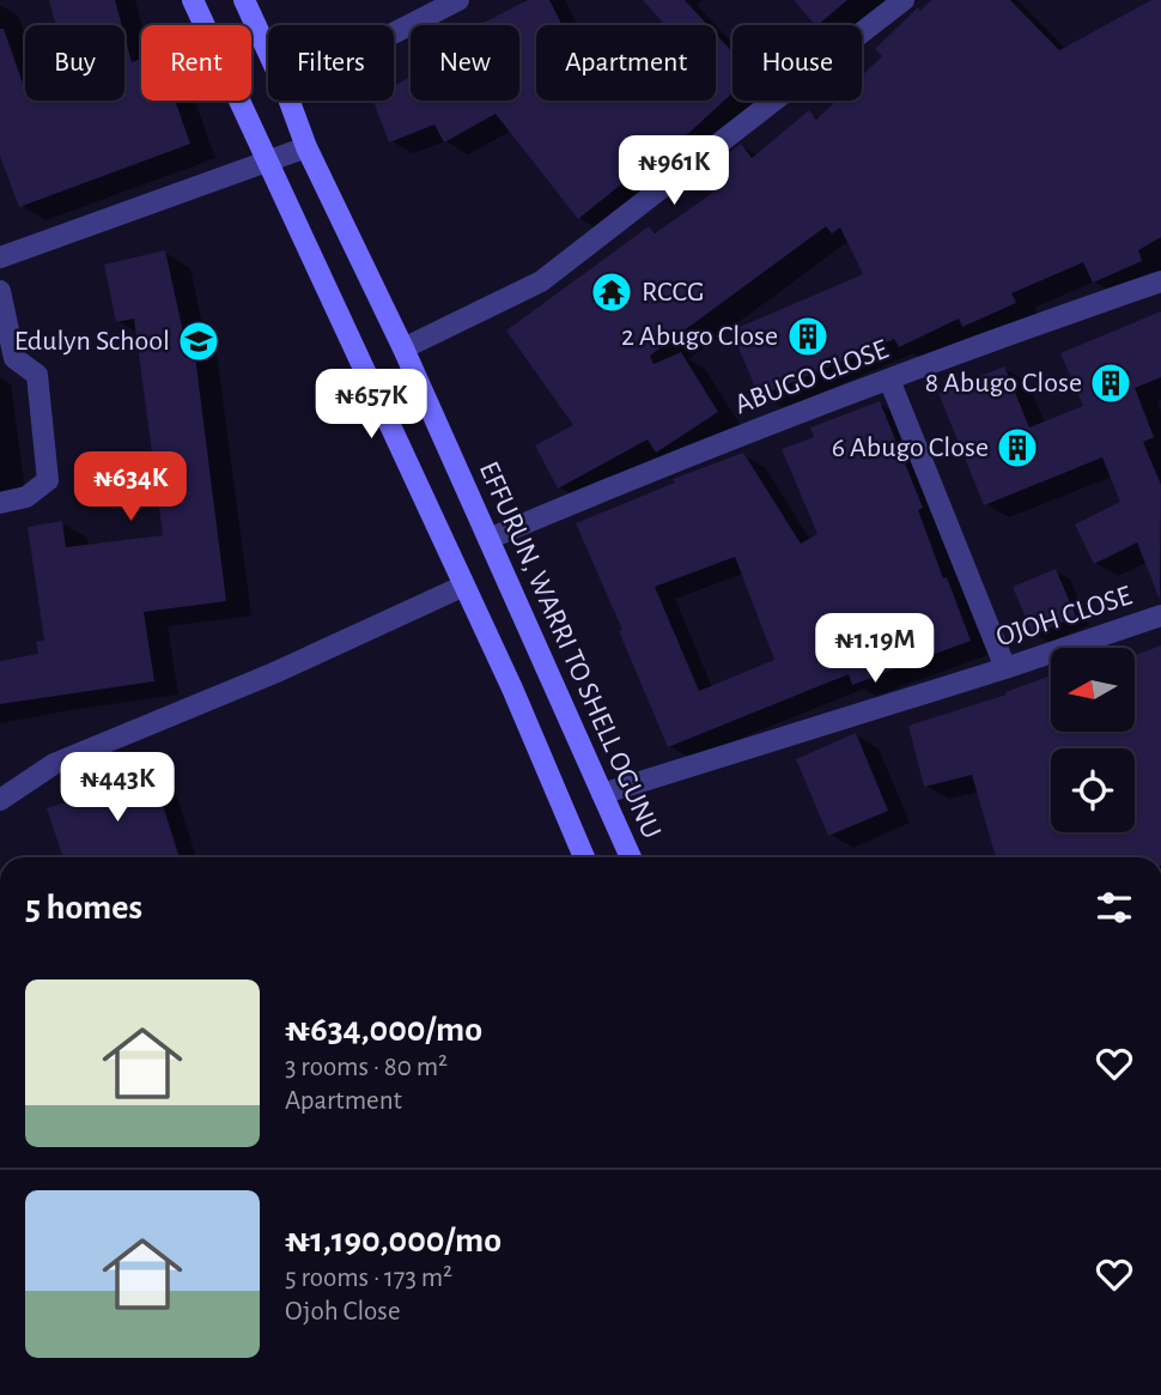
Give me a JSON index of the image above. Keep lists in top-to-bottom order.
{
  "streets": {
    "main road": ["EFFURUN, WARRI TO SHELL OGUNU"],
    "street": ["ABUGO CLOSE", "OJOH CLOSE"]
  },
  "crossings": [
    ["ABUGO CLOSE", "EFFURUN, WARRI TO SHELL OGUNU"],
    ["OJOH CLOSE", "EFFURUN, WARRI TO SHELL OGUNU"]
  ],
  "places": {
    "temple": ["RCCG"],
    "building": ["2 Abugo Close", "8 Abugo Close", "6 Abugo Close"],
    "school or university": ["Edulyn School"]
  },
  "north": "left",
  "page": {
    "chip": [
      "Buy",
      "Rent",
      "Filters",
      "New",
      "Apartment",
      "House"
    ],
    "price": [
      "₦961K",
      "₦657K",
      "₦634K",
      "₦1.19M",
      "₦443K"
    ],
    "heading": "5 homes",
    "list": [
      {
        "name": "₦634,000/mo",
        "note": "3 rooms · 80 m² · Apartment"
      },
      {
        "name": "₦1,190,000/mo",
        "note": "5 rooms · 173 m² · Ojoh Close"
      }
    ]
  }
}
